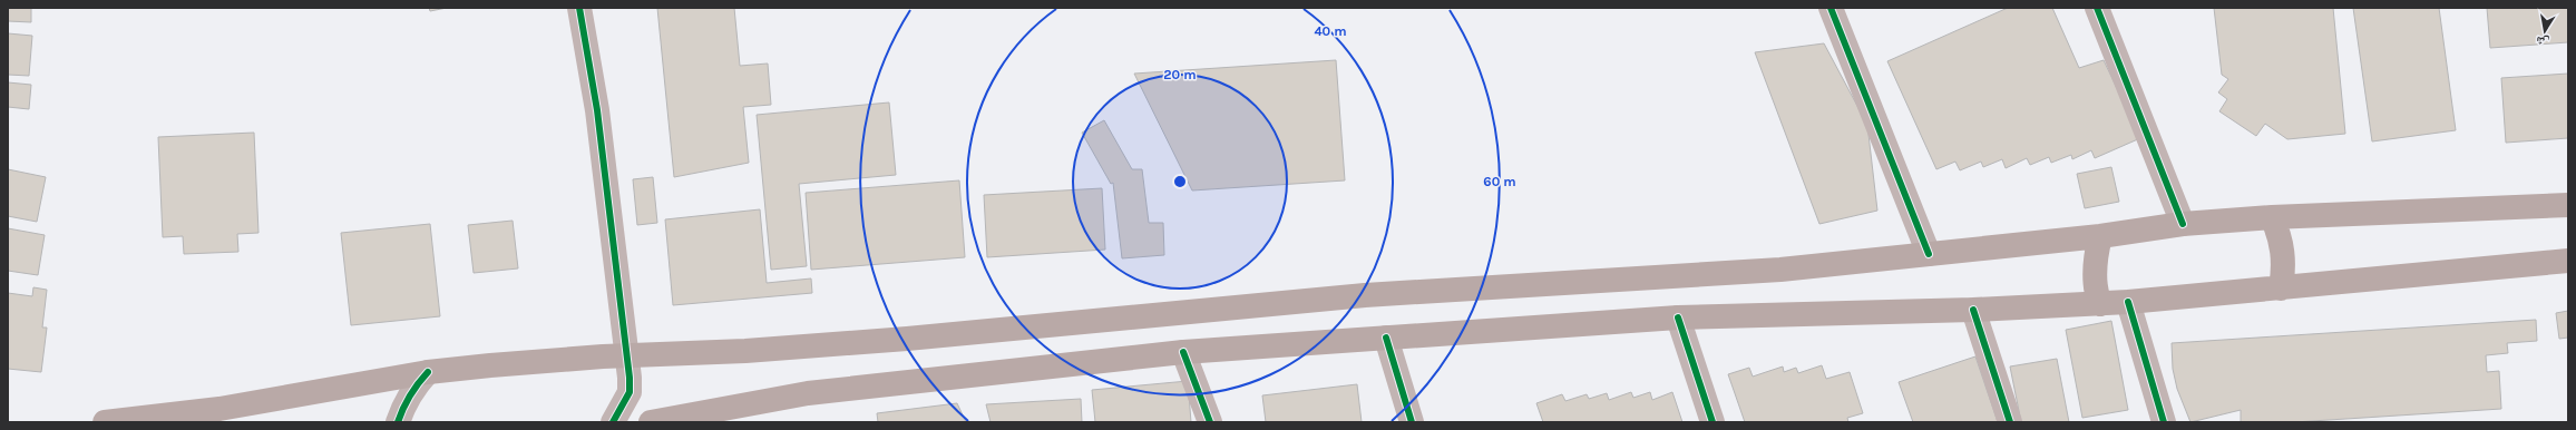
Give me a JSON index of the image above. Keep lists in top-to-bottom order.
{
  "north": "bottom",
  "rings": ["40 m", "20 m", "60 m"]
}
